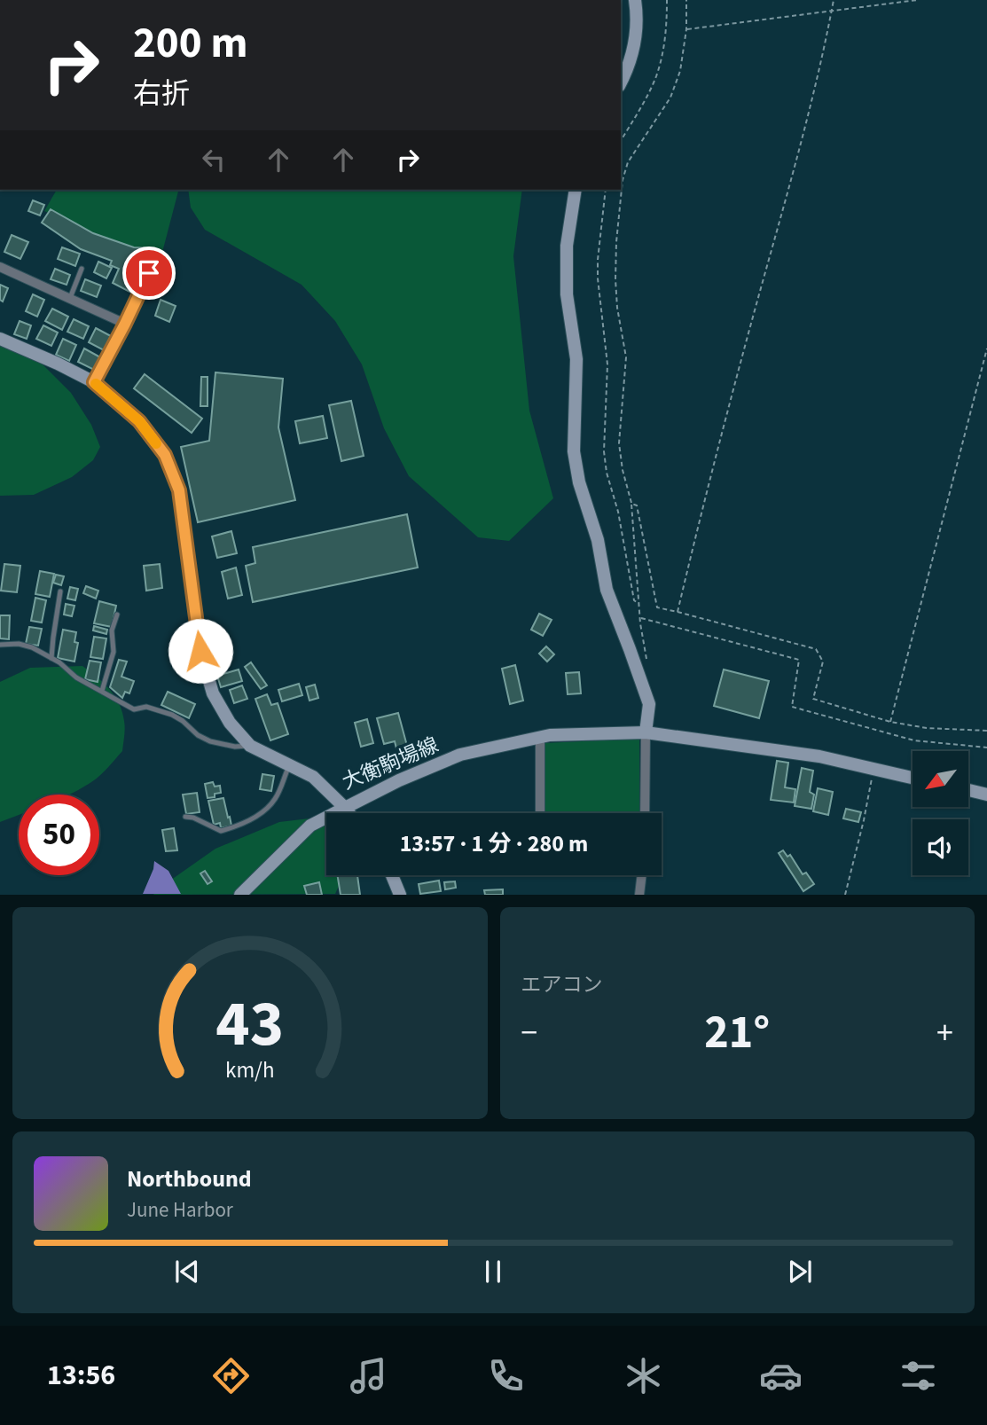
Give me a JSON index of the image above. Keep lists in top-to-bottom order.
{
  "streets": {
    "main road": ["大衡駒場線"]
  },
  "north": "bottom left",
  "page": {
    "turn": ["200 m", "右折"],
    "limit": "50",
    "trip": "13:57 · 1 分 · 280 m",
    "tile": "エアコン",
    "heat": ["−", "21°", "+"],
    "song": ["Northbound", "June Harbor"],
    "tabs": "13:56",
    "gauge": ["43", "km/h"]
  }
}
